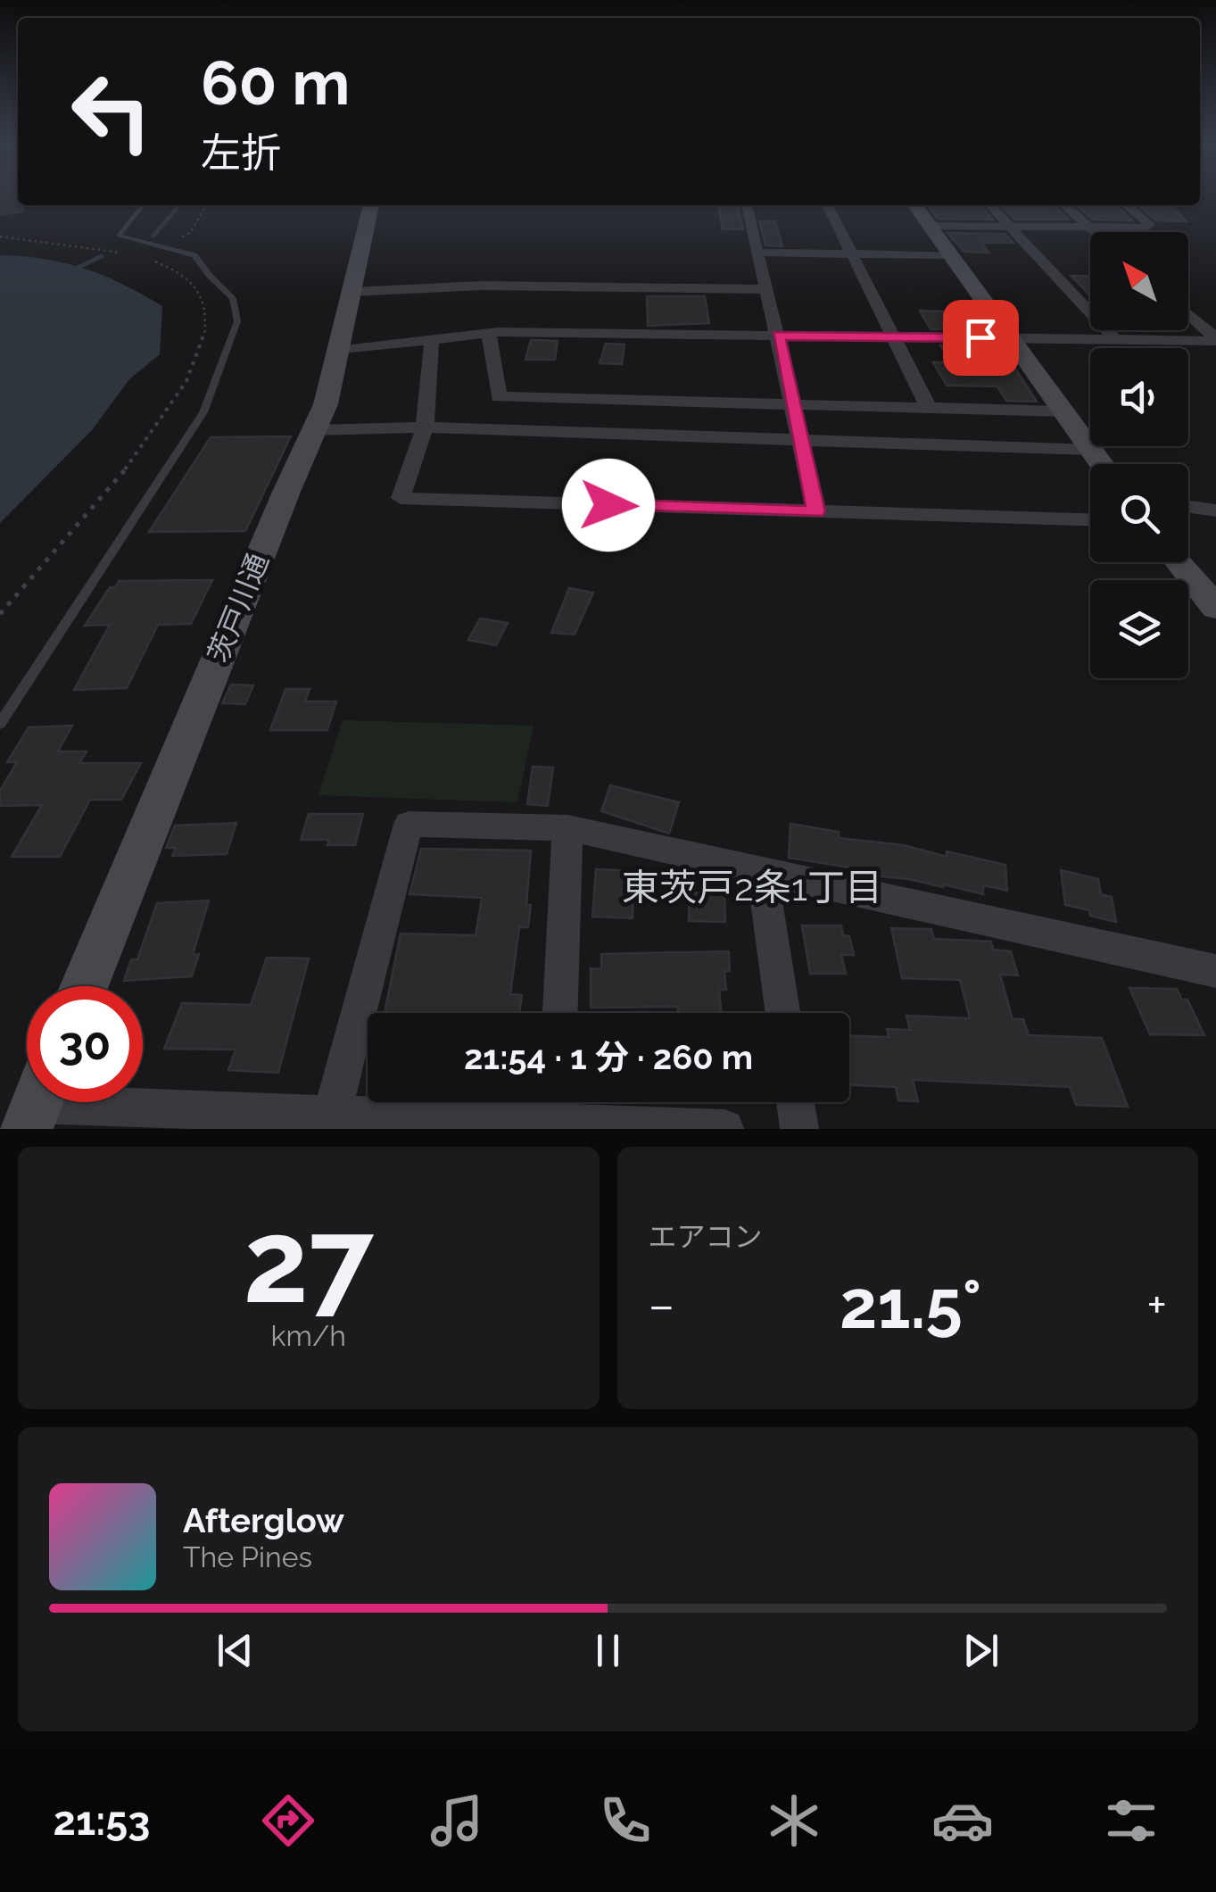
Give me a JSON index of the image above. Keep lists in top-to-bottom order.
{
  "streets": {
    "street": ["茨戸川通"]
  },
  "districts": ["東茨戸2条1丁目"],
  "north": "top left",
  "page": {
    "turn": ["60 m", "左折"],
    "limit": "30",
    "trip": "21:54 · 1 分 · 260 m",
    "tile": [
      ["27", "km/h"],
      "エアコン"
    ],
    "heat": ["−", "21.5°", "+"],
    "song": ["Afterglow", "The Pines"],
    "tabs": "21:53"
  }
}
